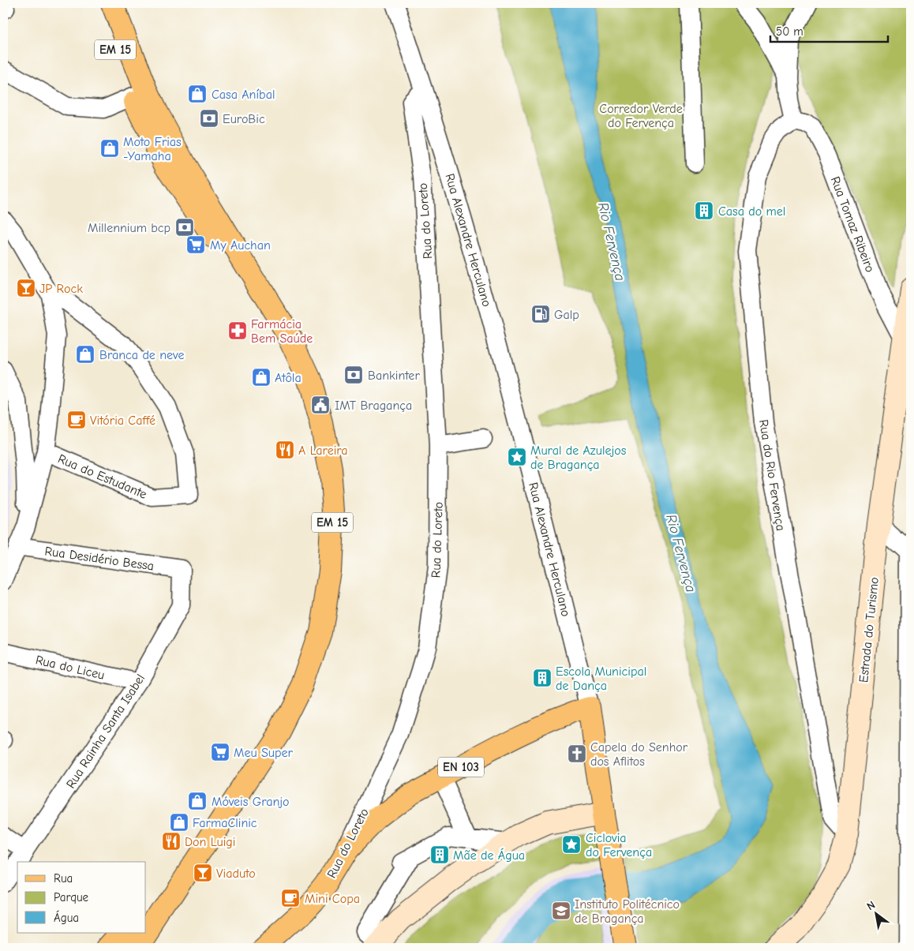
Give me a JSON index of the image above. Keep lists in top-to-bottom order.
{
  "streets": {
    "main road": [
      "EM 15",
      "Rua do Loreto",
      "Rua Alexandre Herculano",
      "EN 103"
    ],
    "street": [
      "Rua Tomaz Ribeiro",
      "Rua do Rio Fervença",
      "Rua do Estudante",
      "Rua Desidério Bessa",
      "Estrada do Turismo",
      "Rua do Liceu",
      "Rua Rainha Santa Isabel"
    ]
  },
  "crossings": [
    ["Rua do Loreto", "Rua Alexandre Herculano"],
    ["Rua do Loreto", "EN 103"],
    ["Rua Tomaz Ribeiro", "Rua do Rio Fervença"],
    ["Rua Tomaz Ribeiro", "Estrada do Turismo"],
    ["Rua Alexandre Herculano", "EN 103"],
    ["Rua do Rio Fervença", "Estrada do Turismo"],
    ["Rua Desidério Bessa", "Rua Rainha Santa Isabel"],
    ["Rua do Liceu", "Rua Rainha Santa Isabel"]
  ],
  "water": ["Rio Fervença"],
  "parks": ["Corredor Verde do Fervença"],
  "places": {
    "shop": [
      "Casa Aníbal",
      "Moto Frias -Yamaha",
      "Branca de neve",
      "Atôla",
      "Móveis Granjo",
      "FarmaClinic"
    ],
    "bank": ["EuroBic", "Millennium bcp", "Bankinter"],
    "building": ["Casa do mel", "Escola Municipal de Dança", "Mãe de Água"],
    "supermarket": ["My Auchan", "Meu Super"],
    "bar": ["JP Rock", "Viaduto"],
    "fuel station": ["Galp"],
    "pharmacy": ["Farmácia Bem Saúde"],
    "public building": ["IMT Bragança"],
    "cafe": ["Vitória Caffé", "Mini Copa"],
    "restaurant": ["A Lareira", "Don Luigi"],
    "place": ["Mural de Azulejos de Bragança", "Ciclovia do Fervença"],
    "church": ["Capela do Senhor dos Aflitos"],
    "school or university": ["Instituto Politécnico de Bragança"]
  },
  "legend": ["Rua", "Parque", "Água"],
  "scale_bar": "50 m",
  "north": "top left"
}
